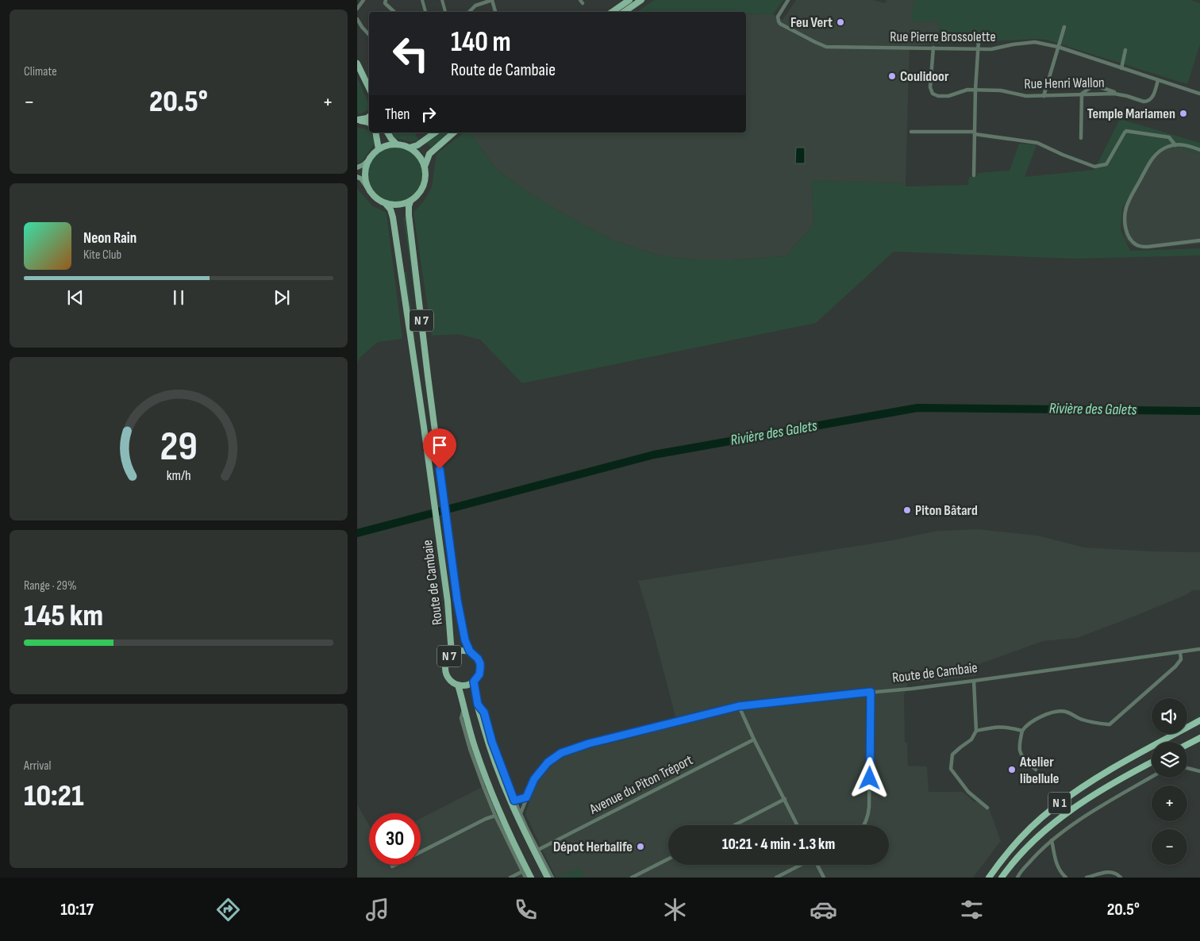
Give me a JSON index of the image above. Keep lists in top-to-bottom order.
{
  "streets": {
    "highway": ["N 1"],
    "main road": ["N 7", "Route de Cambaie"],
    "street": ["Rue Pierre Brossolette", "Rue Henri Wallon", "Avenue du Piton Tréport"]
  },
  "crossings": [
    ["Rue Pierre Brossolette", "Rue Henri Wallon"],
    ["N 7", "Route de Cambaie"]
  ],
  "water": ["Rivière des Galets"],
  "places": [
    "Feu Vert",
    "Coulidoor",
    "Temple Mariamen",
    "Piton Bâtard",
    "Atelier libellule",
    "Dépot Herbalife"
  ],
  "page": {
    "tile": [
      "Climate",
      ["Range · 29%", "145 km"],
      ["Arrival", "10:21"]
    ],
    "turn": ["140 m", "Route de Cambaie"],
    "heat": ["−", "20.5°", "+"],
    "then": "Then",
    "song": ["Neon Rain", "Kite Club"],
    "map_buttons": ["+", "−"],
    "limit": "30",
    "trip": "10:21 · 4 min · 1.3 km",
    "tabs": ["10:17", "20.5°"],
    "gauge": ["29", "km/h"]
  }
}
